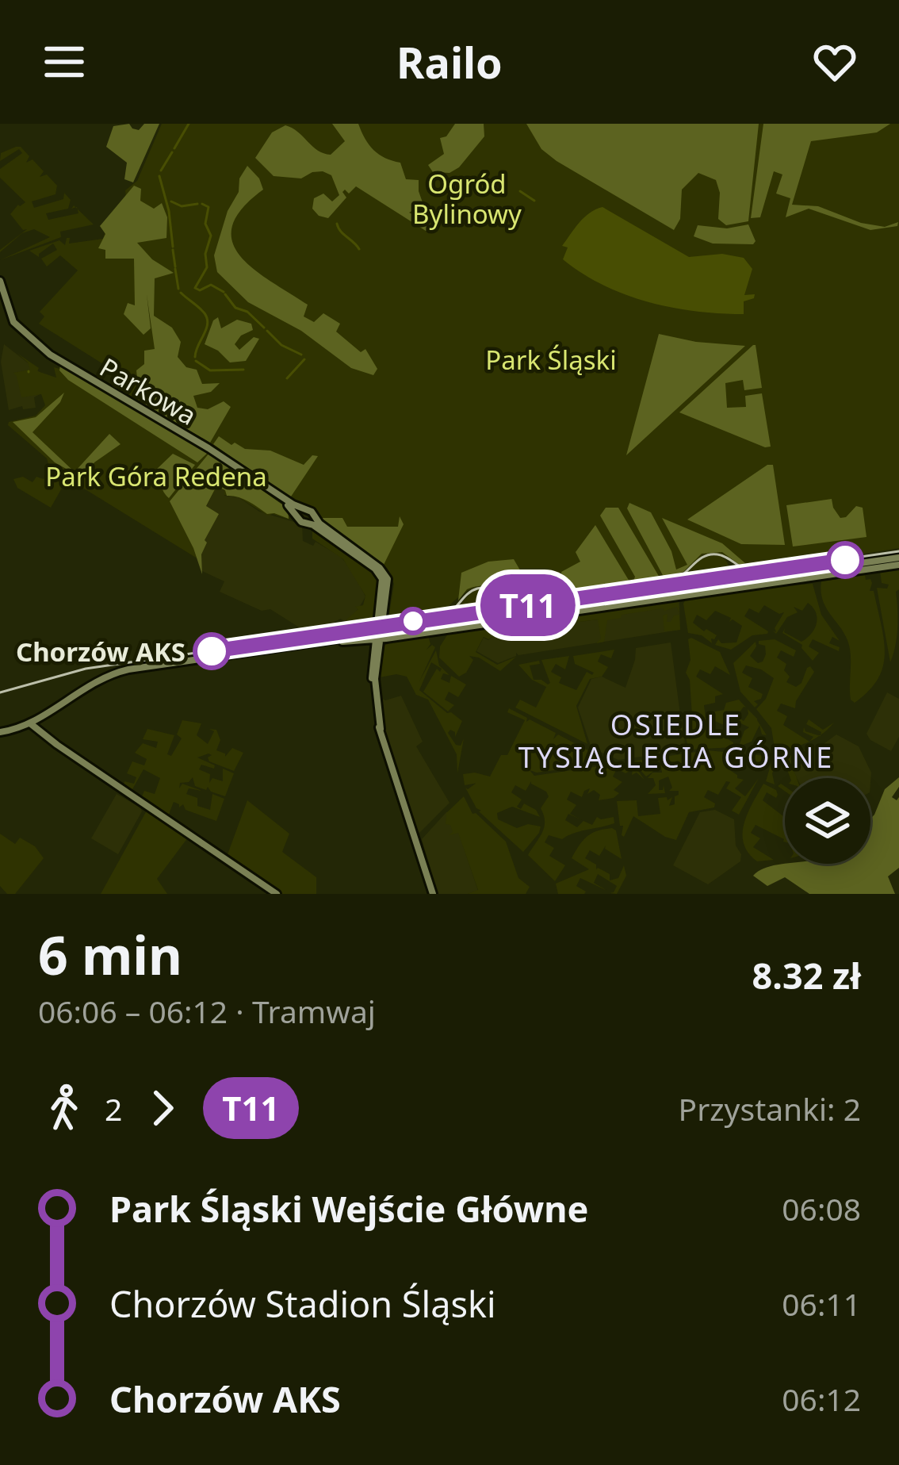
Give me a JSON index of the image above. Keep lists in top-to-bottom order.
{
  "streets": {
    "street": ["Parkowa"]
  },
  "districts": ["OSIEDLE TYSIĄCLECIA GÓRNE"],
  "parks": ["Ogród Bylinowy", "Park Śląski", "Park Góra Redena"],
  "places": ["Chorzów AKS"],
  "lines": ["tram line T11"],
  "page": {
    "header": "Railo",
    "on_map": "T11",
    "heading": ["6 min", "06:06 – 06:12 · Tramwaj", "8.32 zł"],
    "legs": ["2", "T11", "Przystanki: 2"],
    "list": [
      {
        "name": "Park Śląski Wejście Główne",
        "value": "06:08"
      },
      {
        "name": "Chorzów Stadion Śląski",
        "value": "06:11"
      },
      {
        "name": "Chorzów AKS",
        "value": "06:12"
      }
    ]
  }
}
